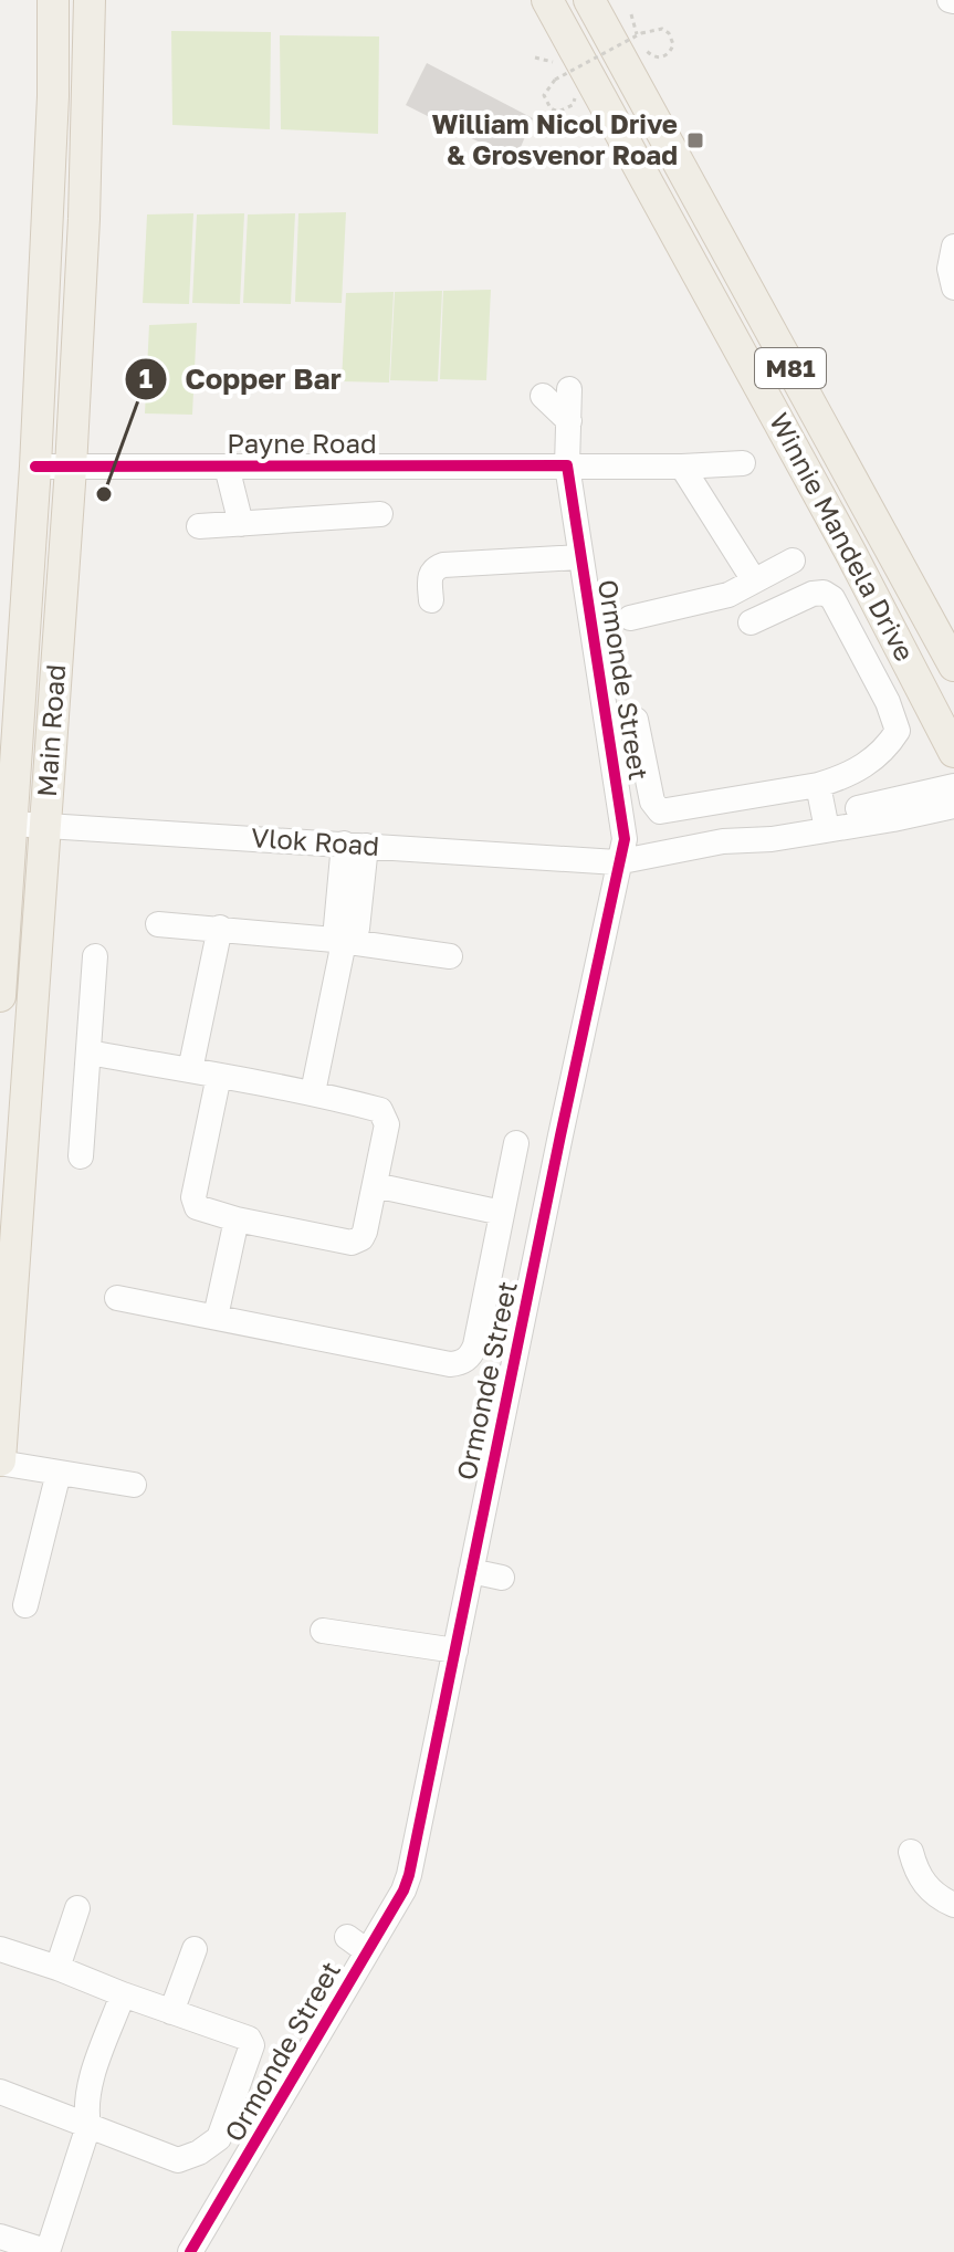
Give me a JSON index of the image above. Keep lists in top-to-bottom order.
{
  "streets": {
    "main road": ["M81", "Winnie Mandela Drive", "Main Road"],
    "street": ["Payne Road", "Ormonde Street", "Vlok Road"]
  },
  "crossings": [
    ["Payne Road", "Ormonde Street"],
    ["Payne Road", "Main Road"],
    ["Ormonde Street", "Vlok Road"],
    ["Main Road", "Vlok Road"]
  ],
  "places": {
    "transit": ["William Nicol Drive & Grosvenor Road"],
    "other": ["Copper Bar"]
  }
}
